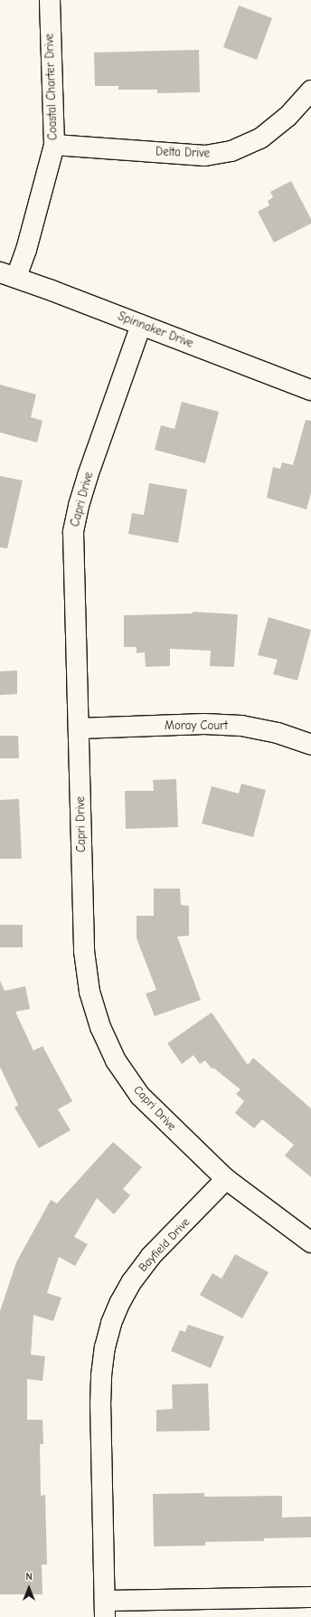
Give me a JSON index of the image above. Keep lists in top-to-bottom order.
{
  "streets": {
    "street": [
      "Coastal Charter Drive",
      "Delta Drive",
      "Spinnaker Drive",
      "Capri Drive",
      "Moray Court",
      "Bayfield Drive"
    ]
  },
  "crossings": [
    ["Coastal Charter Drive", "Delta Drive"],
    ["Coastal Charter Drive", "Spinnaker Drive"],
    ["Spinnaker Drive", "Capri Drive"],
    ["Capri Drive", "Moray Court"],
    ["Capri Drive", "Bayfield Drive"]
  ],
  "north": "top"
}
